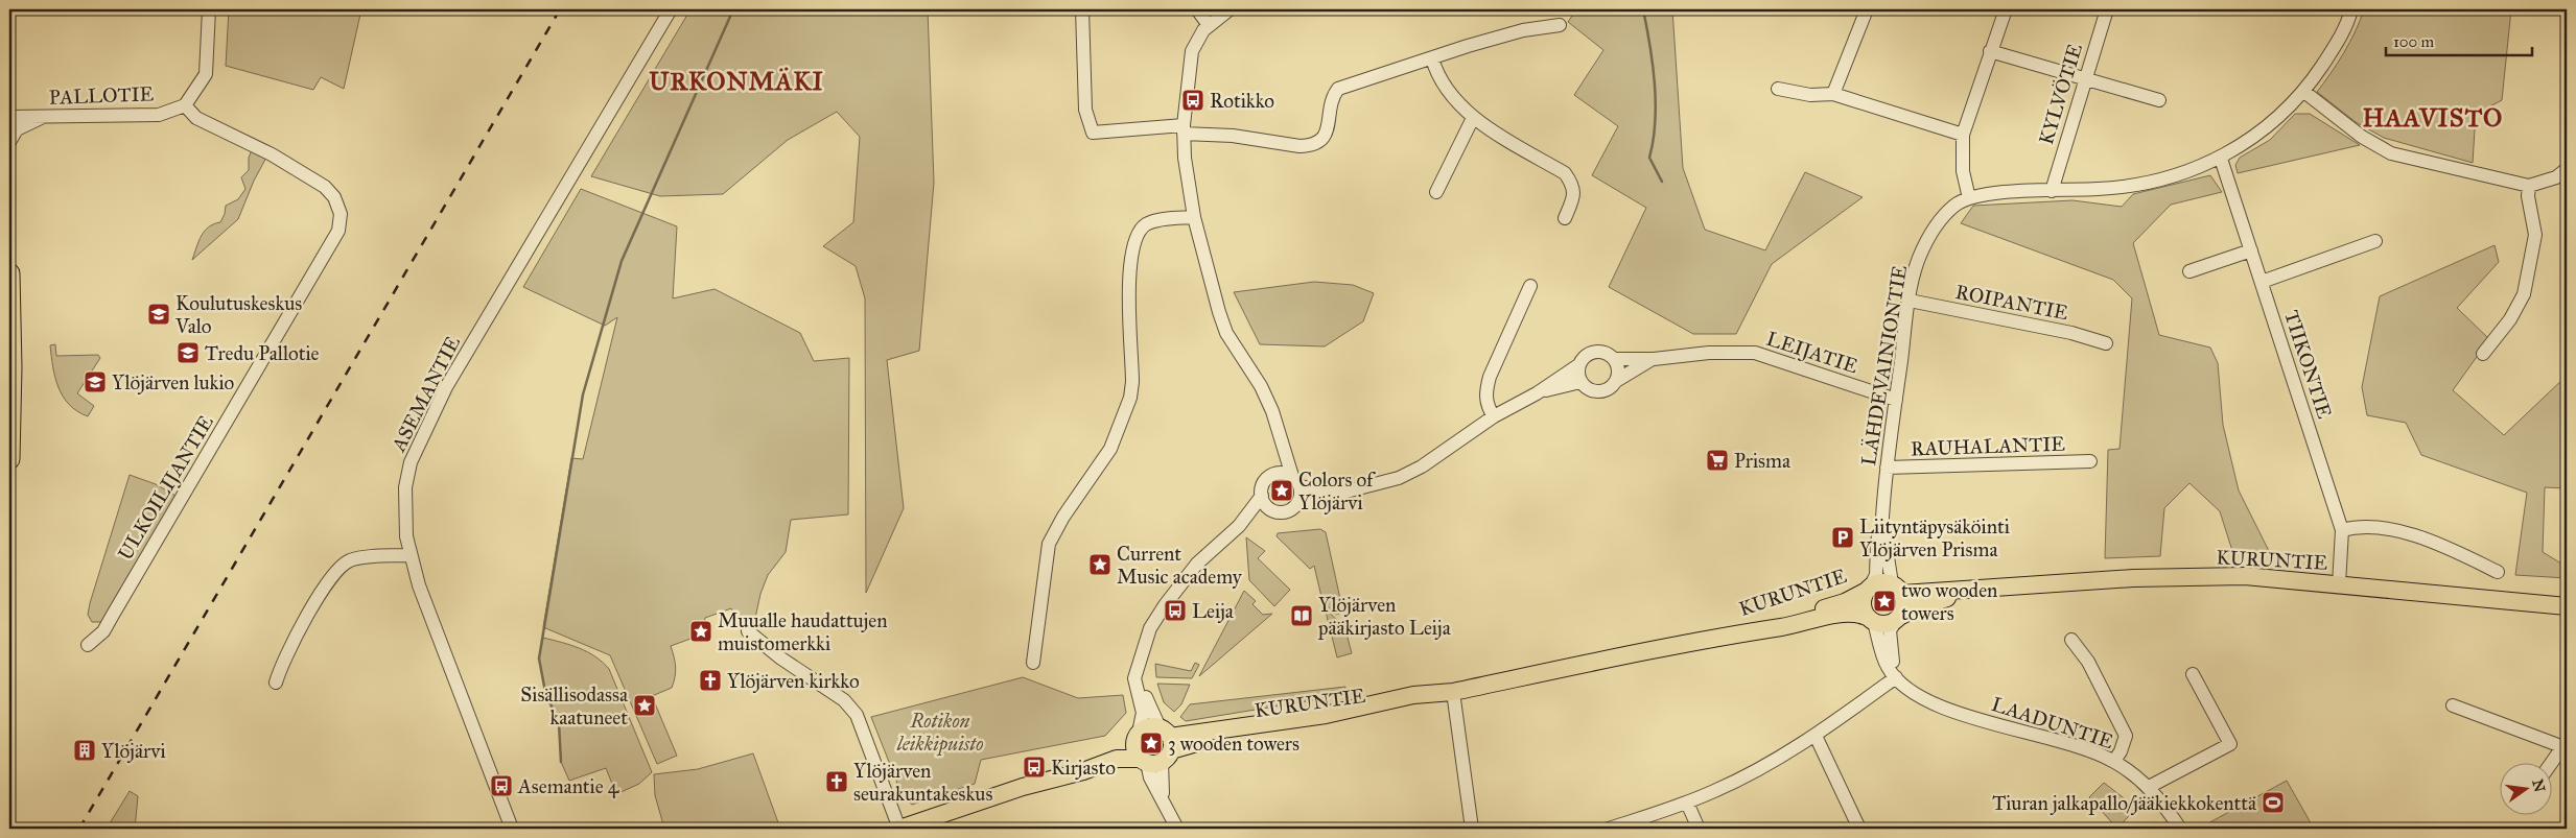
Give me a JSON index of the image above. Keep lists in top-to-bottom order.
{
  "streets": {
    "main road": ["KURUNTIE"],
    "street": [
      "KYLVÖTIE",
      "PALLOTIE",
      "ROIPANTIE",
      "LEIJATIE",
      "TIIKONTIE",
      "LÄHDEVAINIONTIE",
      "ASEMANTIE",
      "RAUHALANTIE",
      "ULKOILIJANTIE",
      "LAADUNTIE"
    ]
  },
  "crossings": [
    ["KYLVÖTIE", "LÄHDEVAINIONTIE"],
    ["PALLOTIE", "ULKOILIJANTIE"],
    ["ROIPANTIE", "LÄHDEVAINIONTIE"],
    ["LEIJATIE", "LÄHDEVAINIONTIE"],
    ["TIIKONTIE", "LÄHDEVAINIONTIE"],
    ["TIIKONTIE", "KURUNTIE"],
    ["LÄHDEVAINIONTIE", "RAUHALANTIE"],
    ["LÄHDEVAINIONTIE", "KURUNTIE"],
    ["LÄHDEVAINIONTIE", "LAADUNTIE"],
    ["KURUNTIE", "LAADUNTIE"]
  ],
  "districts": ["URKONMÄKI", "HAAVISTO"],
  "parks": ["Rotikon leikkipuisto"],
  "places": {
    "bus stop": [
      "Rotikko",
      "Leija",
      "Kirjasto",
      "Asemantie 4"
    ],
    "school or university": ["Koulutuskeskus Valo", "Tredu Pallotie", "Ylöjärven lukio"],
    "supermarket": ["Prisma"],
    "place": [
      "Colors of Ylöjärvi",
      "Current Music academy",
      "two wooden towers",
      "Muualle haudattujen muistomerkki",
      "Sisällisodassa kaatuneet",
      "3 wooden towers"
    ],
    "parking": ["Liityntäpysäköinti Ylöjärven Prisma"],
    "library": ["Ylöjärven pääkirjasto Leija"],
    "church": ["Ylöjärven kirkko", "Ylöjärven seurakuntakeskus"],
    "building": ["Ylöjärvi"],
    "sports": ["Tiuran jalkapallo/jääkiekkokenttä"]
  },
  "scale_bar": "100 m",
  "north": "right"
}
